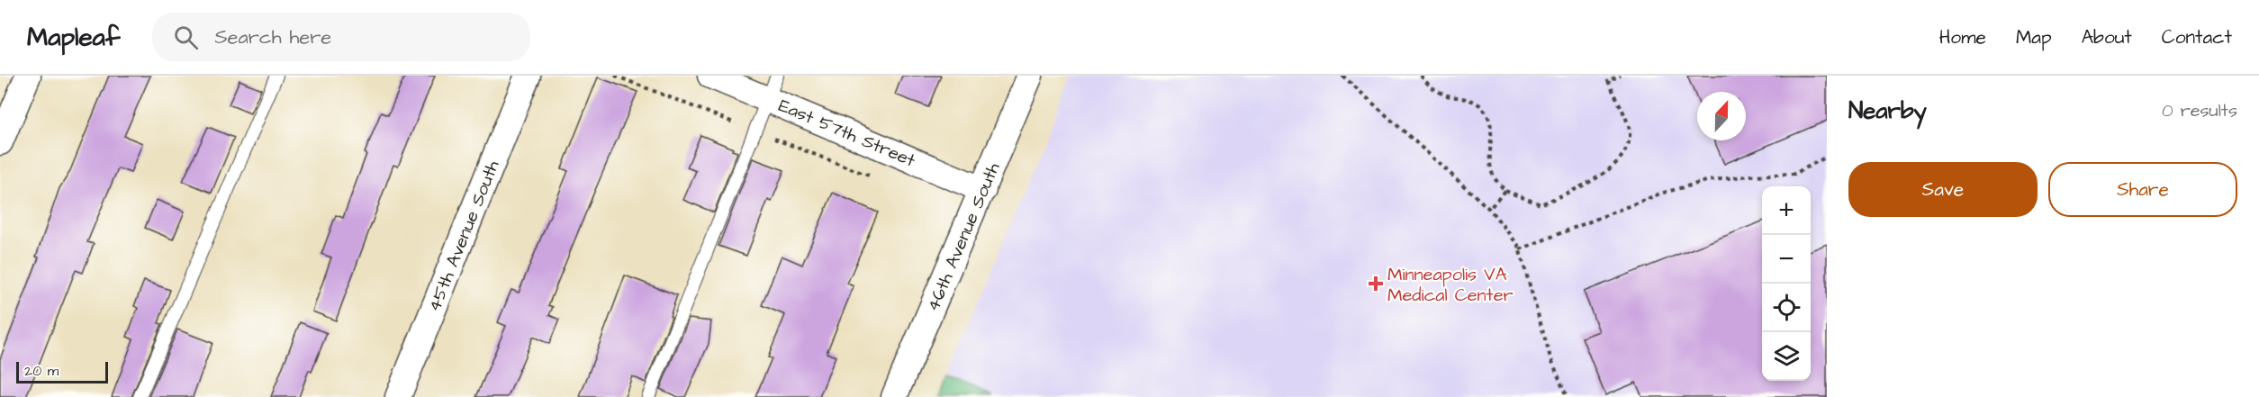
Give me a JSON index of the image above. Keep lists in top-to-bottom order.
{
  "streets": {
    "street": ["East 57th Street", "45th Avenue South", "46th Avenue South"]
  },
  "crossings": [
    ["East 57th Street", "46th Avenue South"]
  ],
  "places": {
    "health": ["Minneapolis VA Medical Center"]
  },
  "scale_bar": "20 m",
  "north": "top",
  "page": {
    "header": "Mapleaf",
    "search": "Search here",
    "nav": [
      "Home",
      "Map",
      "About",
      "Contact"
    ],
    "heading": ["Nearby", "0 results"],
    "buttons": ["Save", "Share"],
    "map_buttons": ["+", "−"],
    "scale": "20 m"
  }
}
